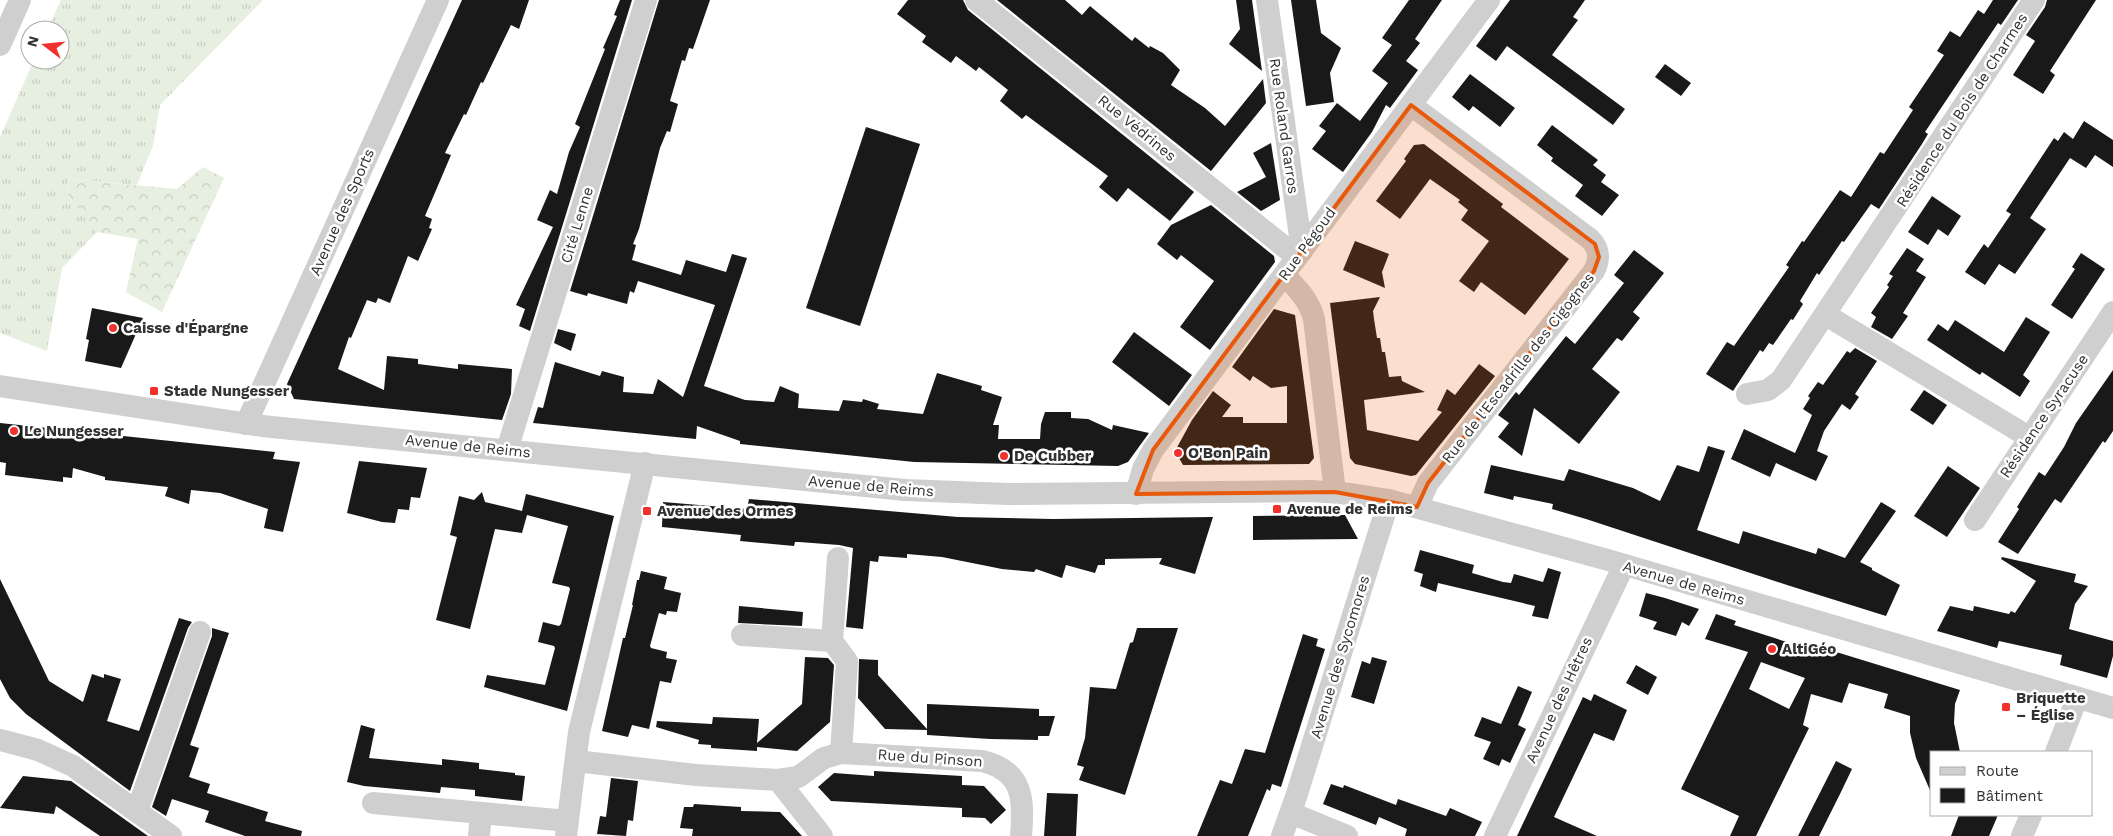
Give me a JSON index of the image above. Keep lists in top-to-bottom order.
{
  "streets": {
    "street": [
      "Résidence du Bois de Charmes",
      "Rue Roland Garros",
      "Rue Védrines",
      "Avenue des Sports",
      "Cité Lenne",
      "Rue Pégoud",
      "Rue de l'Escadrille des Cigognes",
      "Résidence Syracuse",
      "Avenue de Reims",
      "Avenue des Sycomores",
      "Avenue des Hêtres",
      "Rue du Pinson"
    ]
  },
  "crossings": [
    ["Rue Roland Garros", "Rue Védrines"],
    ["Rue Roland Garros", "Rue Pégoud"],
    ["Rue Védrines", "Rue Pégoud"],
    ["Avenue des Sports", "Avenue de Reims"],
    ["Cité Lenne", "Avenue de Reims"],
    ["Rue Pégoud", "Rue de l'Escadrille des Cigognes"],
    ["Rue Pégoud", "Avenue de Reims"],
    ["Rue de l'Escadrille des Cigognes", "Avenue de Reims"],
    ["Avenue de Reims", "Avenue des Sycomores"],
    ["Avenue de Reims", "Avenue des Hêtres"]
  ],
  "places": {
    "other": [
      "Caisse d'Épargne",
      "Le Nungesser",
      "O'Bon Pain",
      "De Cubber",
      "AltiGéo"
    ],
    "transit": [
      "Stade Nungesser",
      "Avenue de Reims",
      "Avenue des Ormes",
      "Briquette – Église"
    ]
  },
  "legend": ["Route", "Bâtiment"],
  "north": "left"
}
